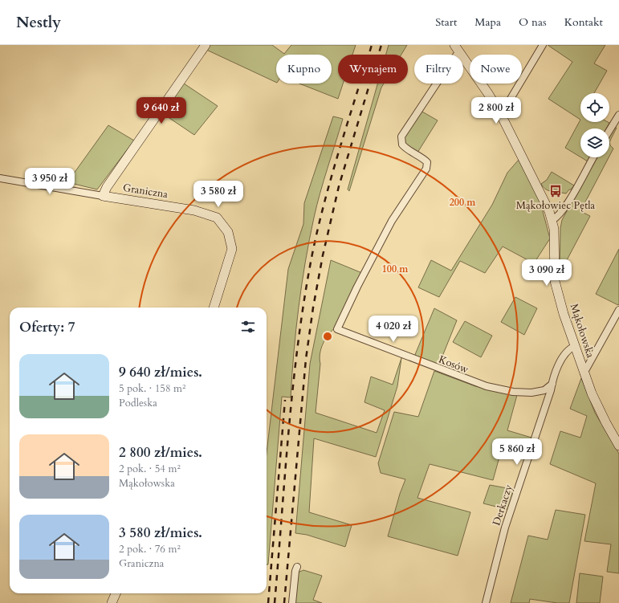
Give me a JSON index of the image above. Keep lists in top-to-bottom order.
{
  "streets": {
    "street": [
      "Graniczna",
      "Mąkołowska",
      "Kosów",
      "Derkaczy"
    ]
  },
  "crossings": [
    ["Mąkołowska", "Kosów"],
    ["Mąkołowska", "Derkaczy"],
    ["Kosów", "Derkaczy"]
  ],
  "places": {
    "bus stop": ["Mąkołowiec Pętla"]
  },
  "page": {
    "header": "Nestly",
    "nav": [
      "Start",
      "Mapa",
      "O nas",
      "Kontakt"
    ],
    "chip": [
      "Kupno",
      "Wynajem",
      "Filtry",
      "Nowe"
    ],
    "price": [
      "9 640 zł",
      "2 800 zł",
      "3 950 zł",
      "3 580 zł",
      "3 090 zł",
      "4 020 zł",
      "5 860 zł"
    ],
    "heading": "Oferty: 7",
    "list": [
      {
        "name": "9 640 zł/mies.",
        "note": "5 pok. · 158 m² · Podleska"
      },
      {
        "name": "2 800 zł/mies.",
        "note": "2 pok. · 54 m² · Mąkołowska"
      },
      {
        "name": "3 580 zł/mies.",
        "note": "2 pok. · 76 m² · Graniczna"
      }
    ]
  },
  "rings": ["200 m", "100 m"]
}
